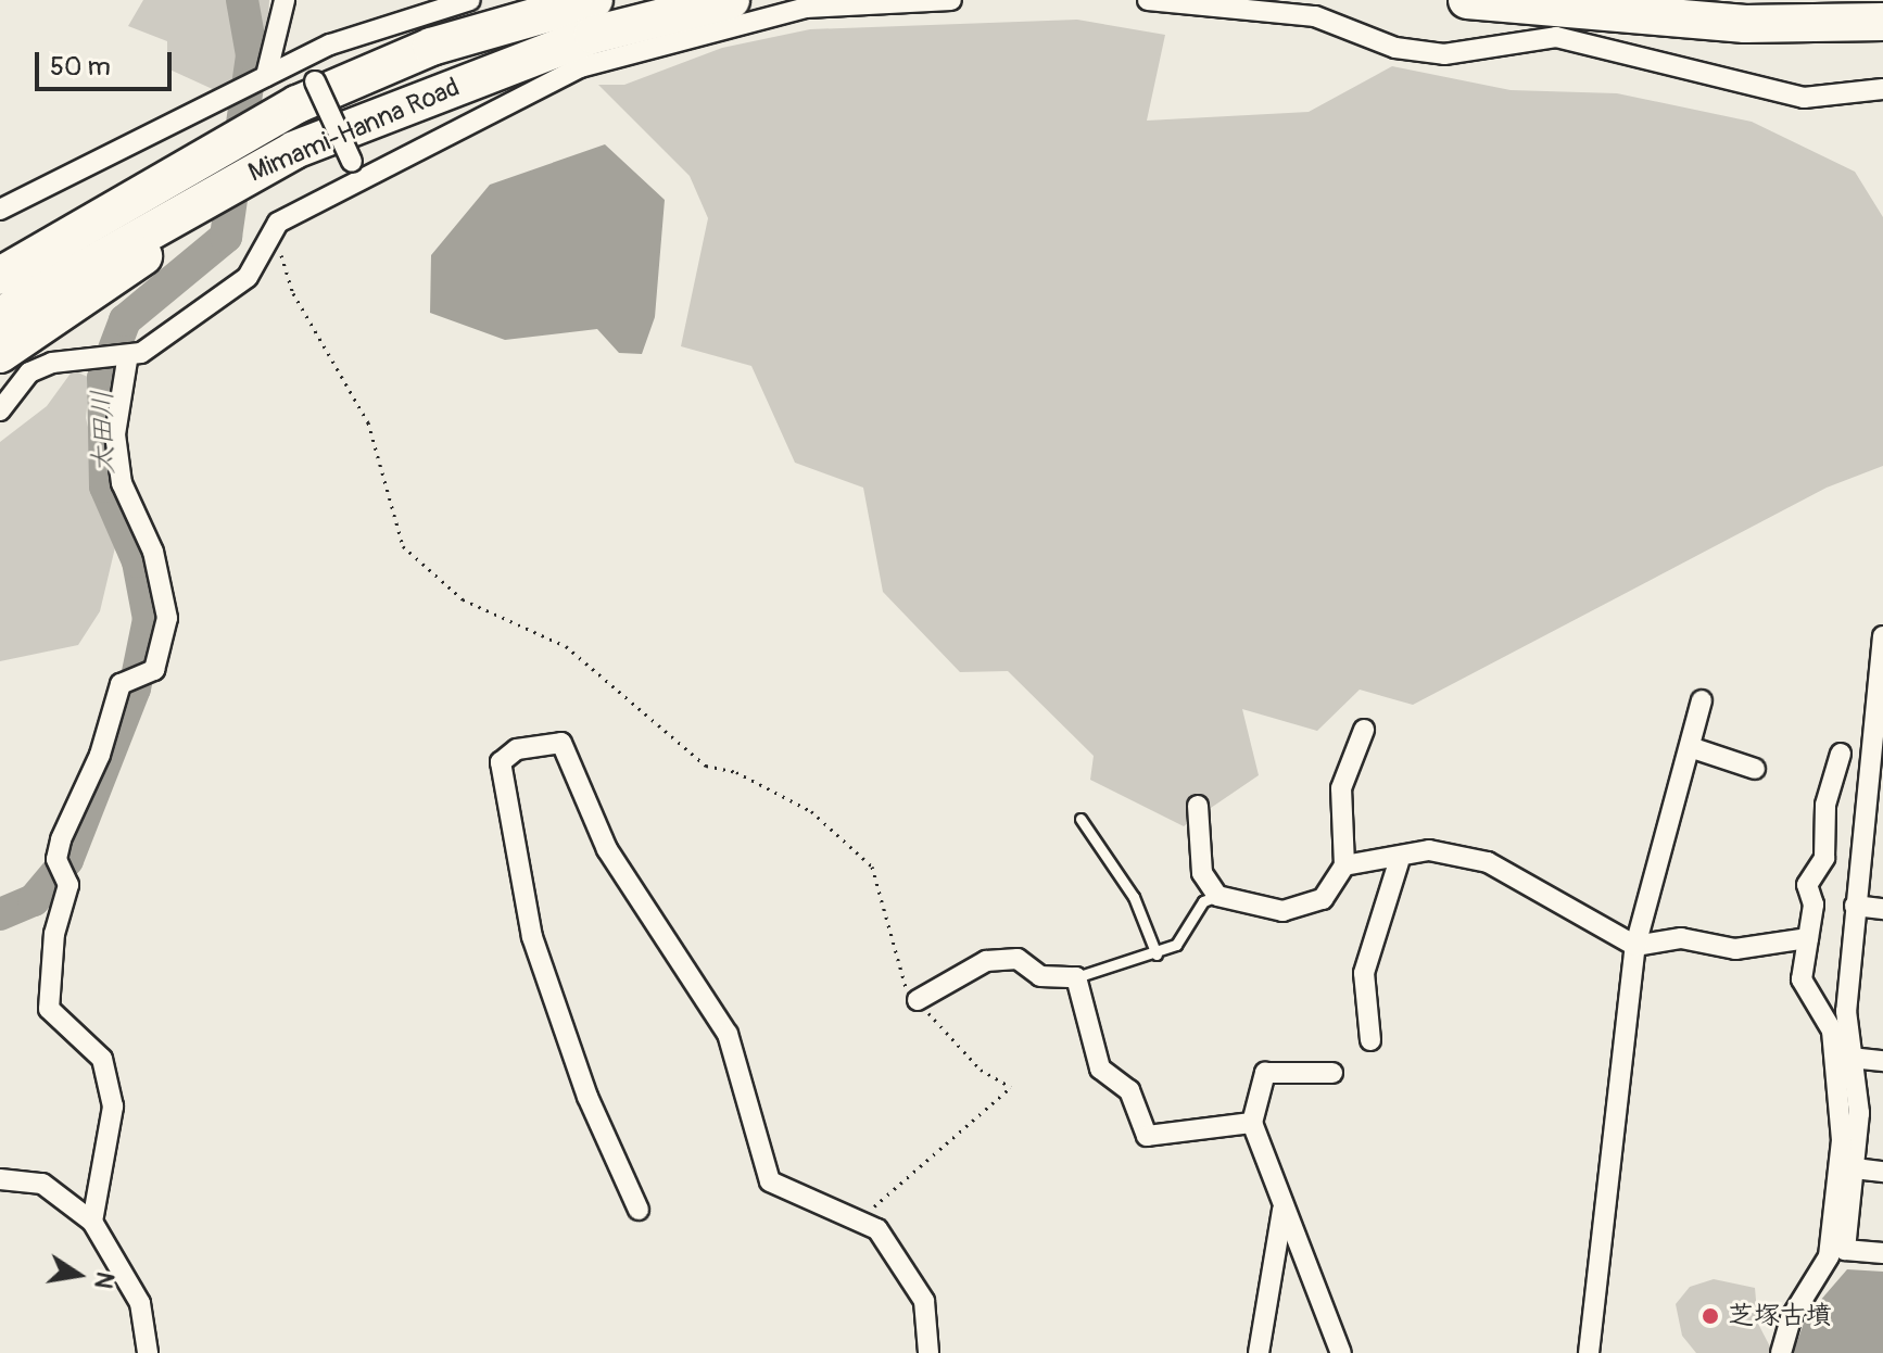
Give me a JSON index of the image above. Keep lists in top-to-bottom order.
{
  "streets": {
    "highway": ["Mimami-Hanna Road"]
  },
  "water": ["太田川"],
  "places": ["芝塚古墳"],
  "scale_bar": "50 m",
  "north": "right"
}
